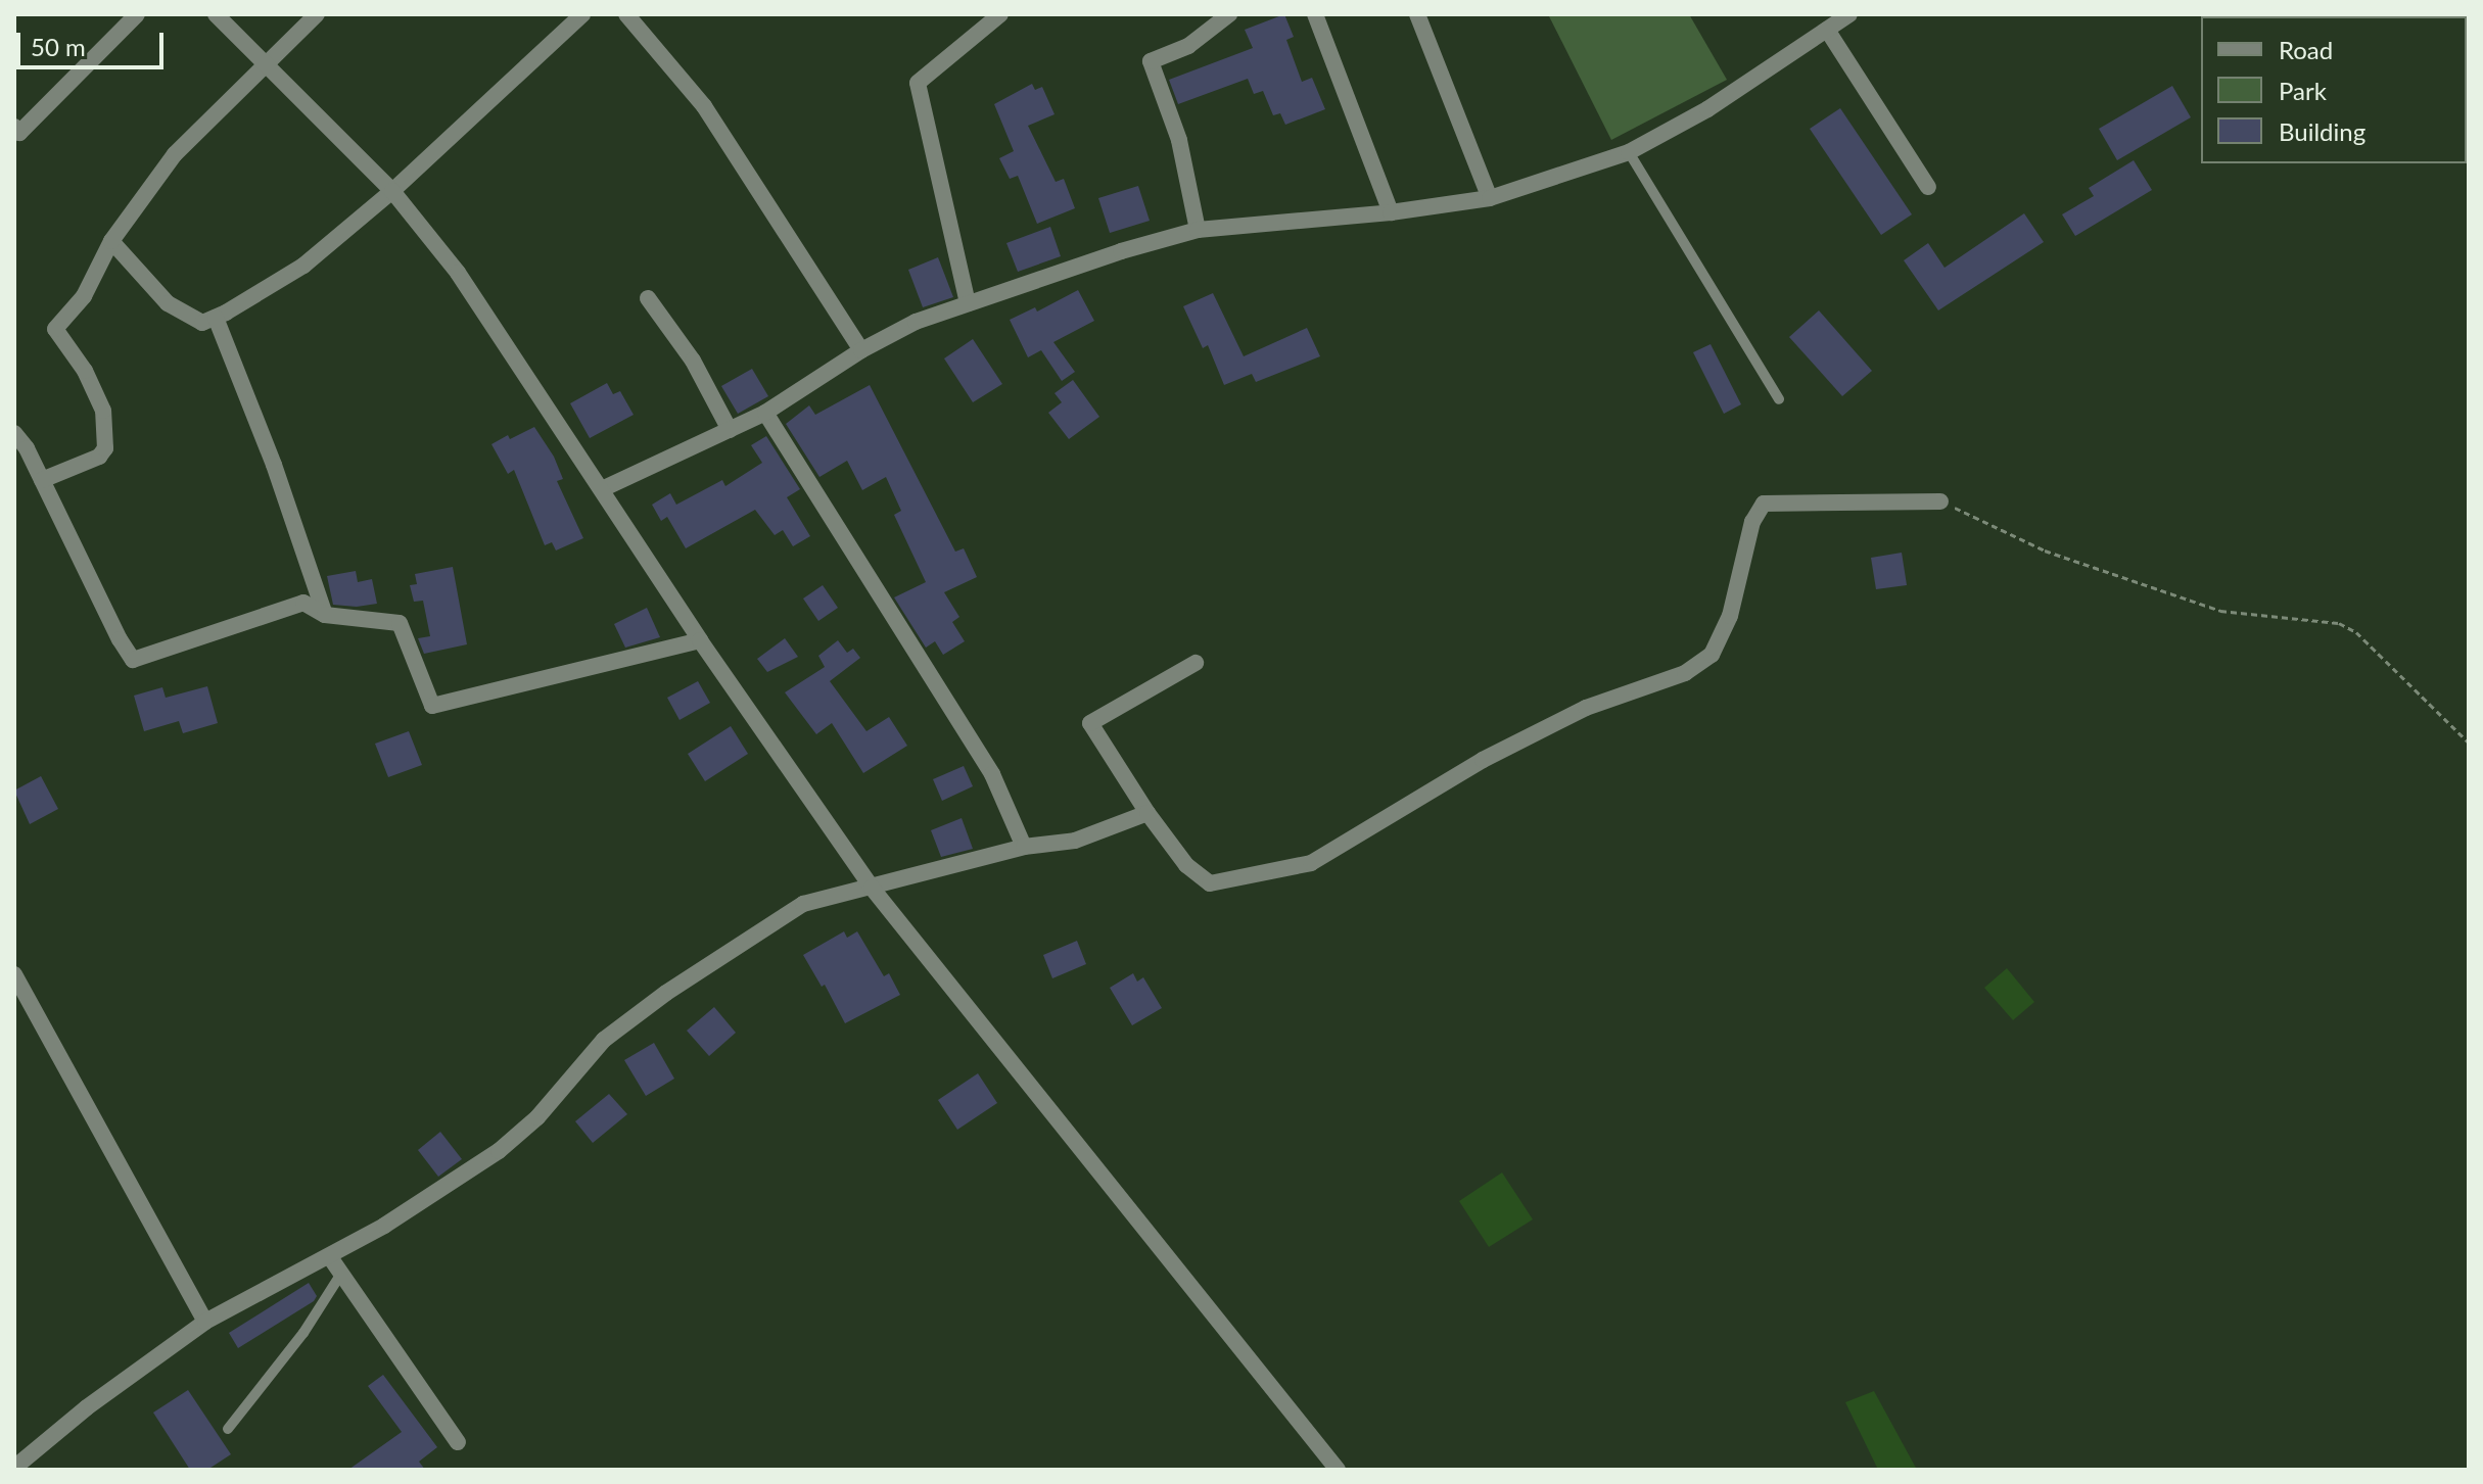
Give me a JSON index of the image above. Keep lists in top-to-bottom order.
{
  "legend": ["Road", "Park", "Building"],
  "scale_bar": "50 m"
}
